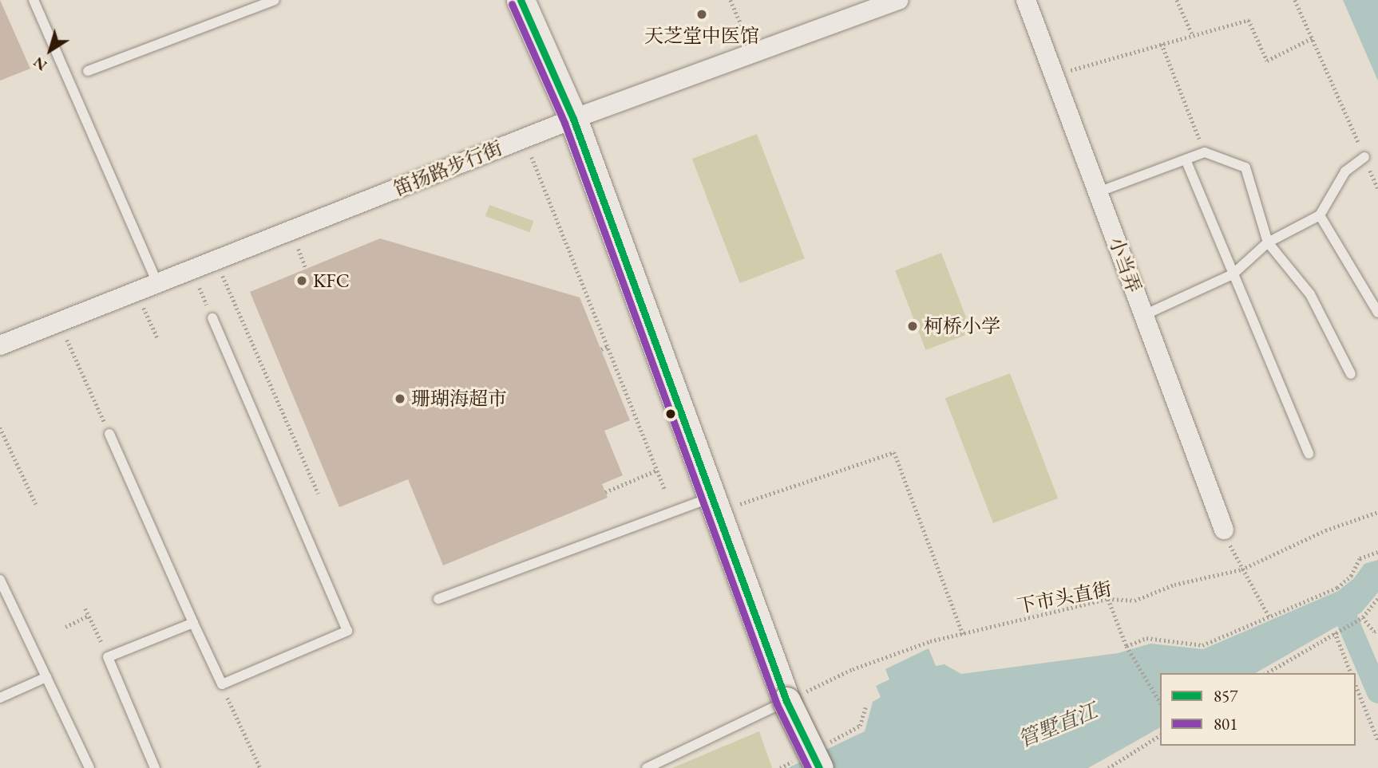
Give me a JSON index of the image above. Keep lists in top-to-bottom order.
{
  "streets": {
    "street": ["笛扬路步行街", "小当弄"],
    "path": ["下市头直街"]
  },
  "water": ["管墅直江"],
  "places": [
    "天芝堂中医馆",
    "KFC",
    "柯桥小学",
    "珊瑚海超市"
  ],
  "lines": ["transit line 857", "transit line 801"],
  "legend": ["857", "801"],
  "north": "bottom left"
}
